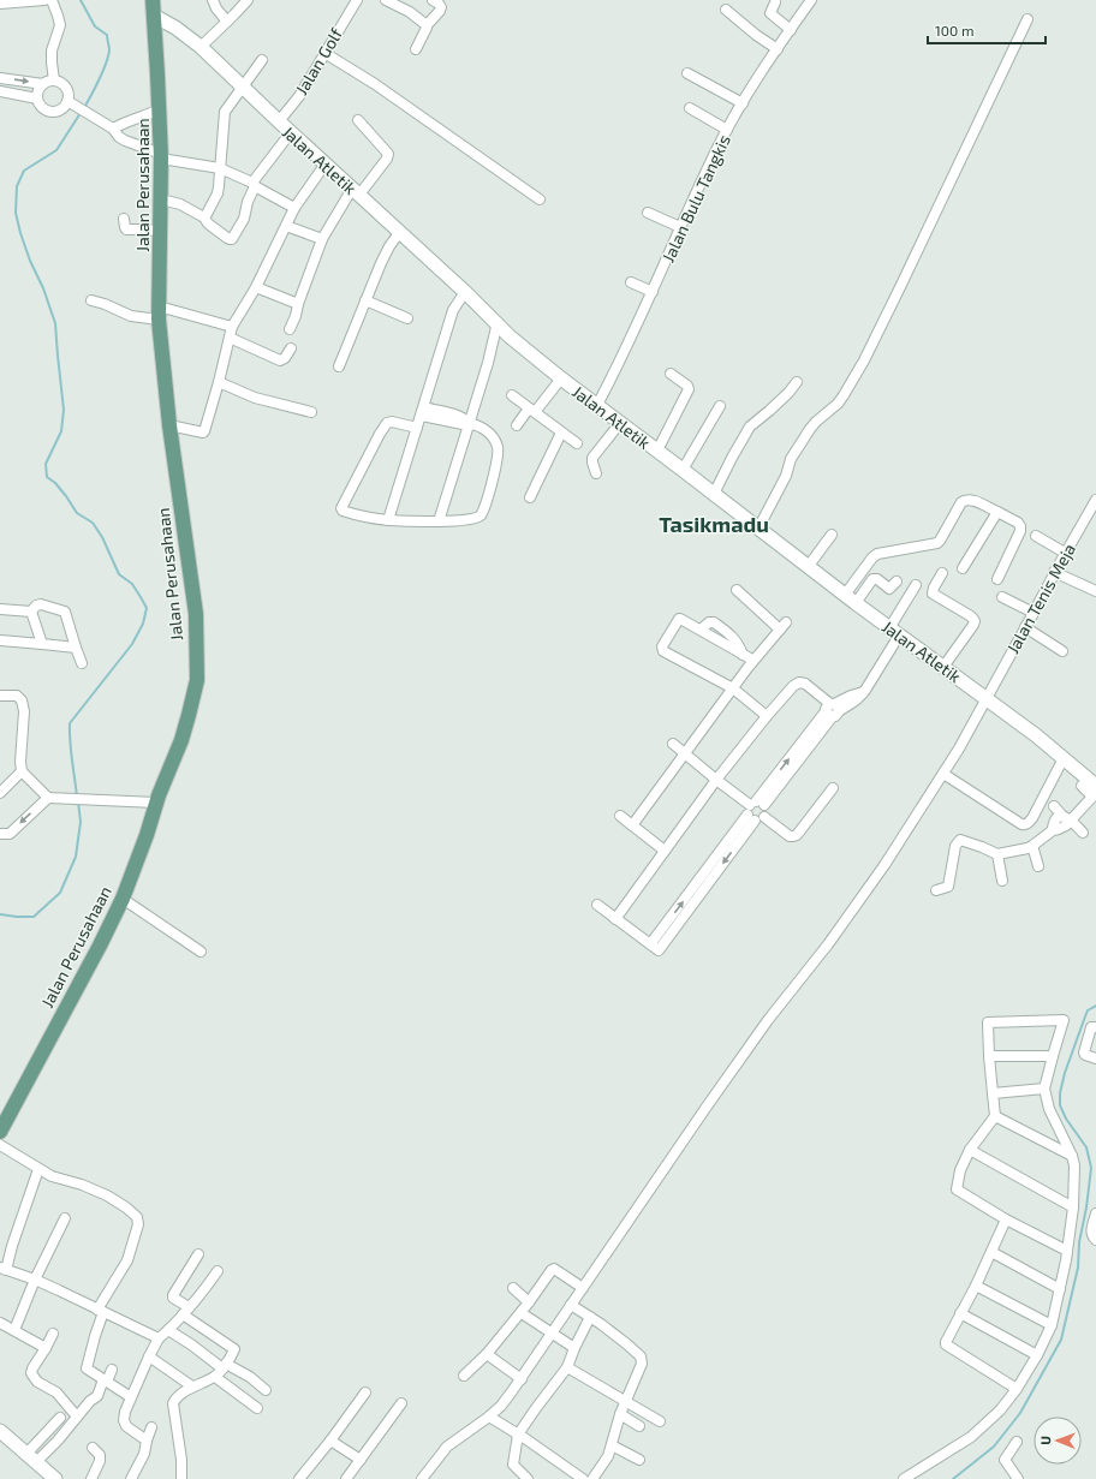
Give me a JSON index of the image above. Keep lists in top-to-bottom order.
{
  "streets": {
    "main road": ["Jalan Perusahaan"],
    "street": [
      "Jalan Golf",
      "Jalan Atletik",
      "Jalan Bulu Tangkis",
      "Jalan Tenis Meja"
    ]
  },
  "crossings": [
    ["Jalan Golf", "Jalan Atletik"],
    ["Jalan Atletik", "Jalan Perusahaan"],
    ["Jalan Atletik", "Jalan Bulu Tangkis"],
    ["Jalan Atletik", "Jalan Tenis Meja"]
  ],
  "districts": ["Tasikmadu"],
  "scale_bar": "100 m",
  "north": "left"
}
